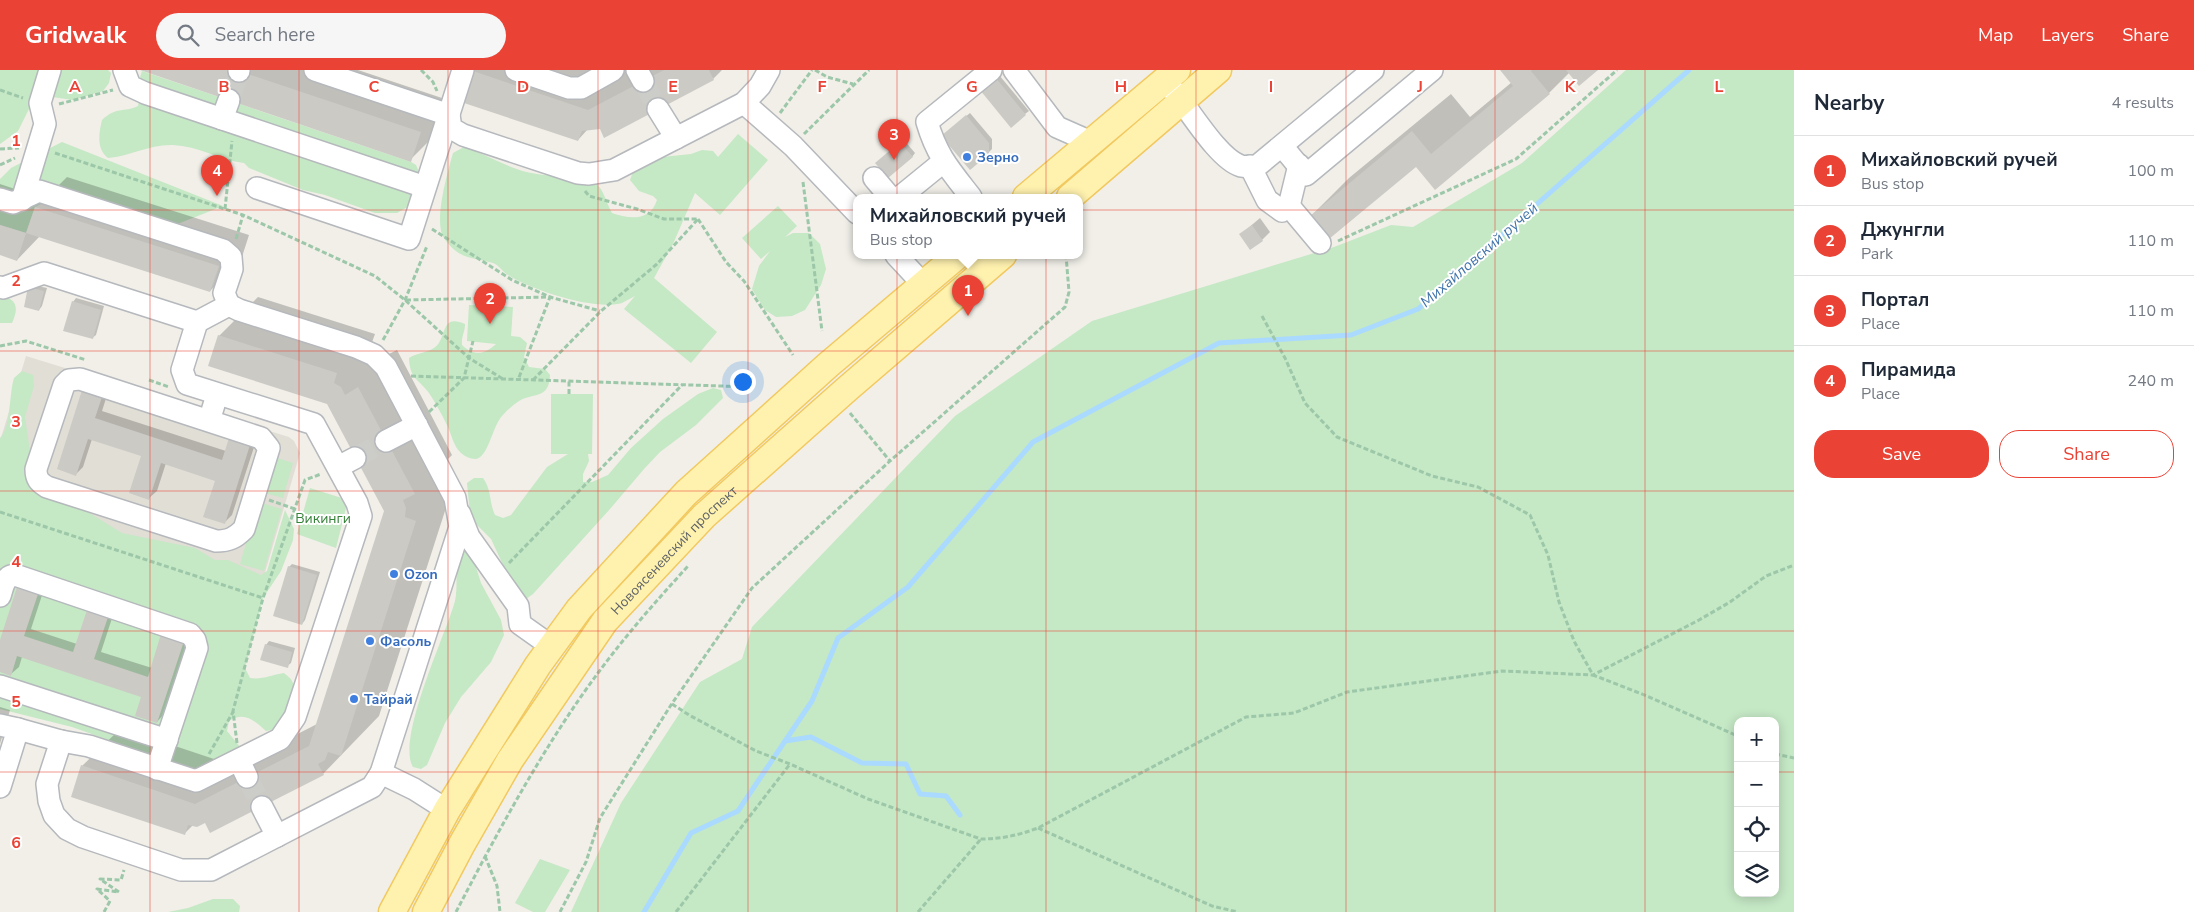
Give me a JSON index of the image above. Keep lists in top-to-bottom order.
{
  "streets": {
    "main road": ["Новоясеневский проспект"]
  },
  "water": ["Михайловский ручей"],
  "parks": ["Викинги"],
  "places": [
    "Зерно",
    "Ozon",
    "Фасоль",
    "Тайрай"
  ],
  "page": {
    "header": "Gridwalk",
    "search": "Search here",
    "nav": ["Map", "Layers", "Share"],
    "heading": ["Nearby", "4 results"],
    "pins": [
      "3",
      "4",
      "1",
      "2"
    ],
    "list": [
      {
        "mark": "1",
        "name": "Михайловский ручей",
        "note": "Bus stop",
        "value": "100 m"
      },
      {
        "mark": "2",
        "name": "Джунгли",
        "note": "Park",
        "value": "110 m"
      },
      {
        "mark": "3",
        "name": "Портал",
        "note": "Place",
        "value": "110 m"
      },
      {
        "mark": "4",
        "name": "Пирамида",
        "note": "Place",
        "value": "240 m"
      }
    ],
    "popup": ["Михайловский ручей", "Bus stop"],
    "buttons": ["Save", "Share"],
    "map_buttons": ["+", "−"]
  },
  "grid": {
    "columns": [
      "A",
      "B",
      "C",
      "D",
      "E",
      "F",
      "G",
      "H",
      "I",
      "J",
      "K",
      "L"
    ],
    "rows": [
      "1",
      "2",
      "3",
      "4",
      "5",
      "6"
    ]
  }
}
